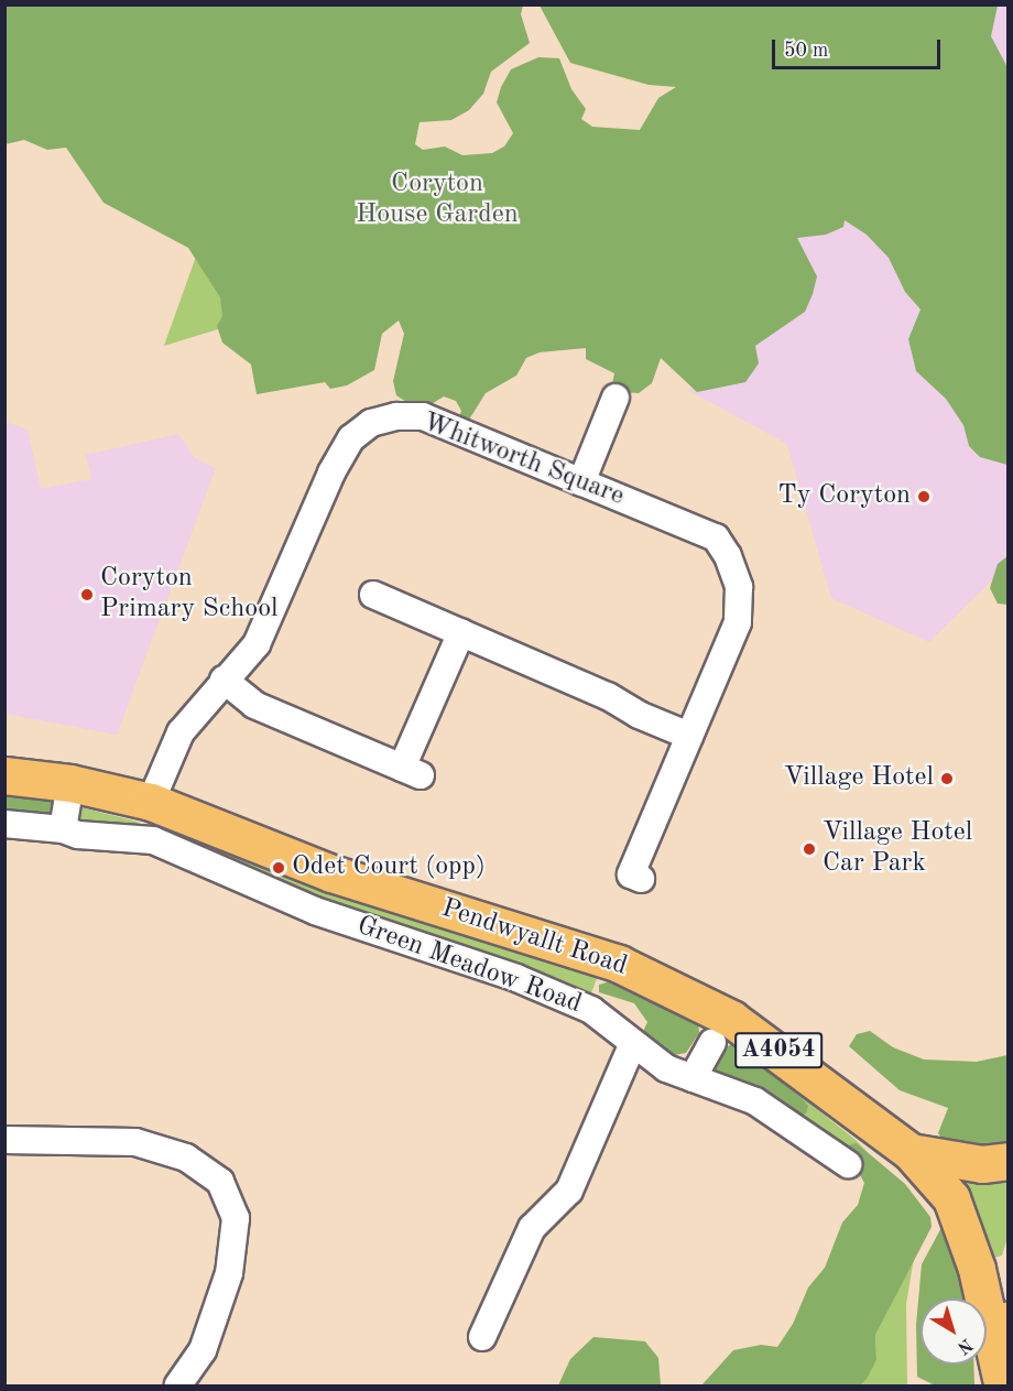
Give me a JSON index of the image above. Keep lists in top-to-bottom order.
{
  "streets": {
    "main road": ["Pendwyallt Road", "A4054"],
    "street": ["Whitworth Square", "Green Meadow Road"]
  },
  "crossings": [
    ["Whitworth Square", "Pendwyallt Road"]
  ],
  "parks": ["Coryton House Garden"],
  "places": [
    "Ty Coryton",
    "Coryton Primary School",
    "Village Hotel",
    "Village Hotel Car Park",
    "Odet Court (opp)"
  ],
  "scale_bar": "50 m",
  "north": "bottom right"
}
